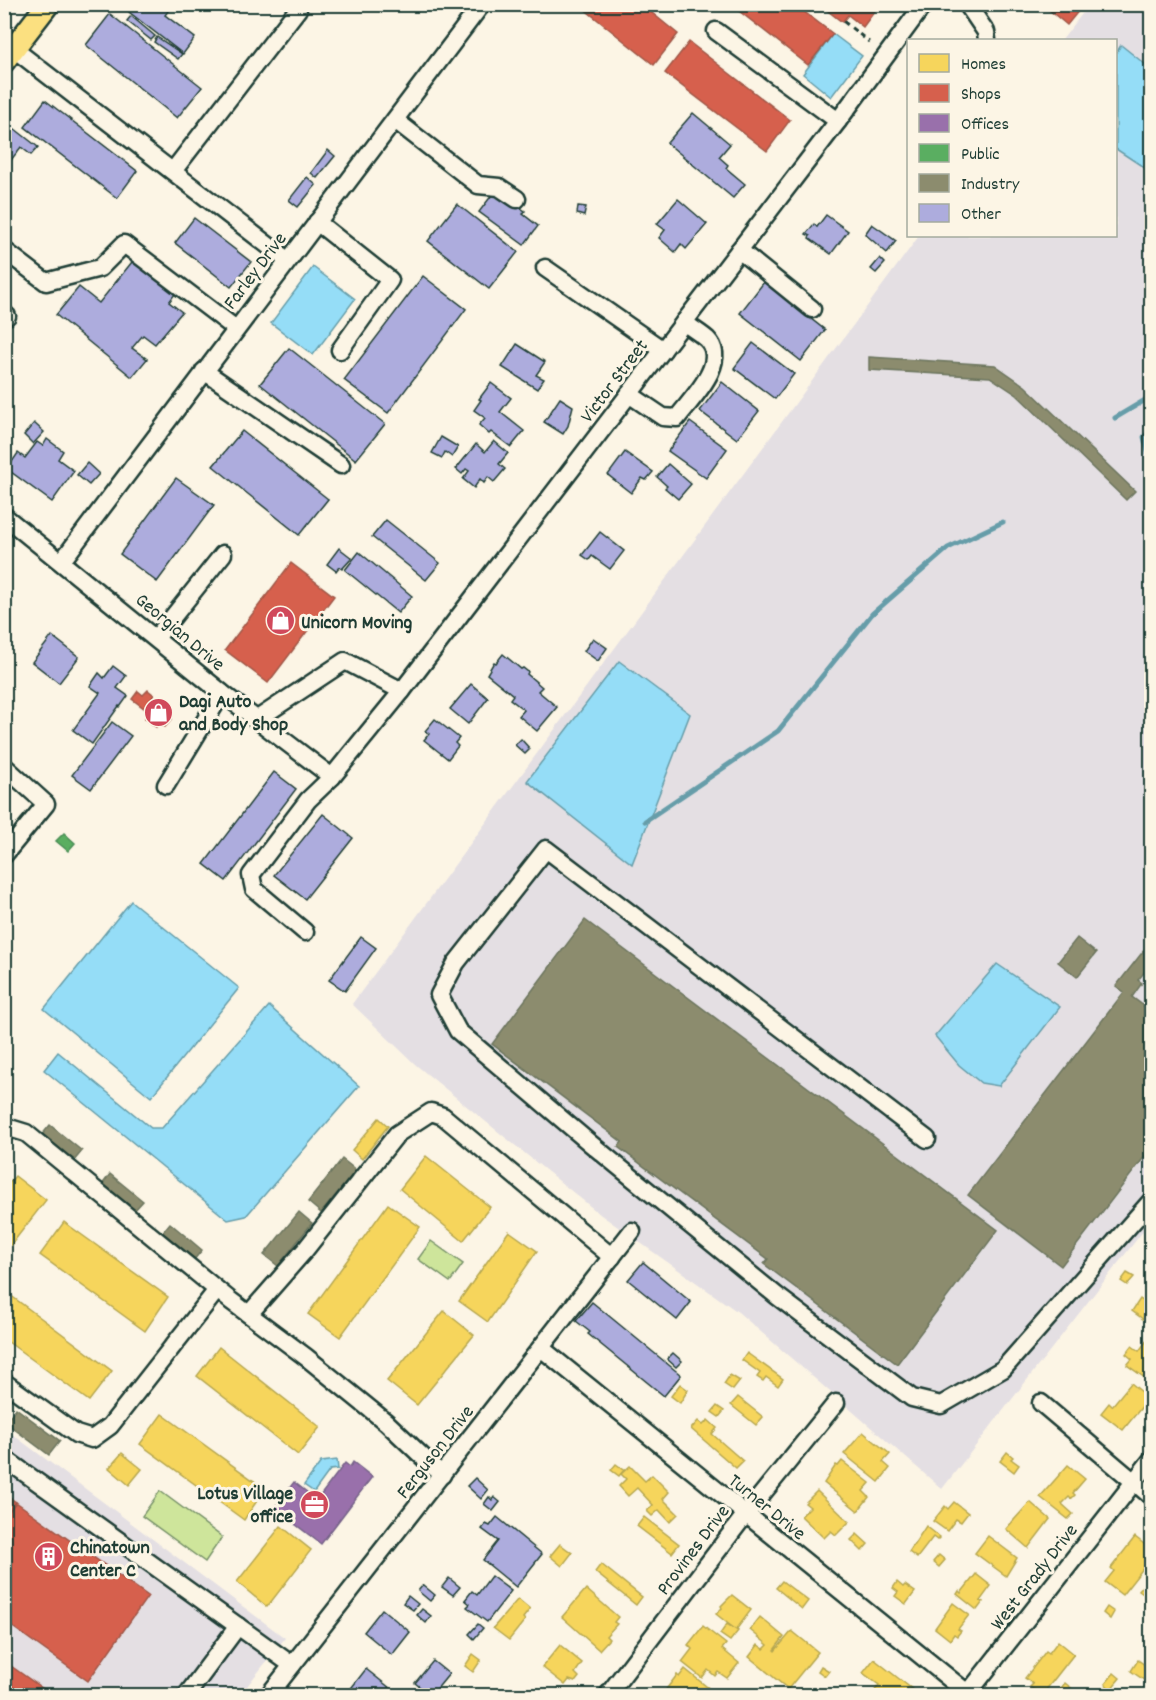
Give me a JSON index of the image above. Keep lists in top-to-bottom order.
{
  "streets": {
    "street": [
      "Farley Drive",
      "Victor Street",
      "Georgian Drive",
      "Ferguson Drive",
      "Turner Drive",
      "Provines Drive",
      "West Grady Drive"
    ]
  },
  "crossings": [
    ["Farley Drive", "Georgian Drive"],
    ["Victor Street", "Georgian Drive"],
    ["Ferguson Drive", "Turner Drive"],
    ["Turner Drive", "Provines Drive"],
    ["Turner Drive", "West Grady Drive"]
  ],
  "places": {
    "shop": ["Unicorn Moving", "Dagi Auto and Body Shop"],
    "office": ["Lotus Village office"],
    "building": ["Chinatown Center C"]
  },
  "legend": [
    "Homes",
    "Shops",
    "Offices",
    "Public",
    "Industry",
    "Other"
  ]
}
